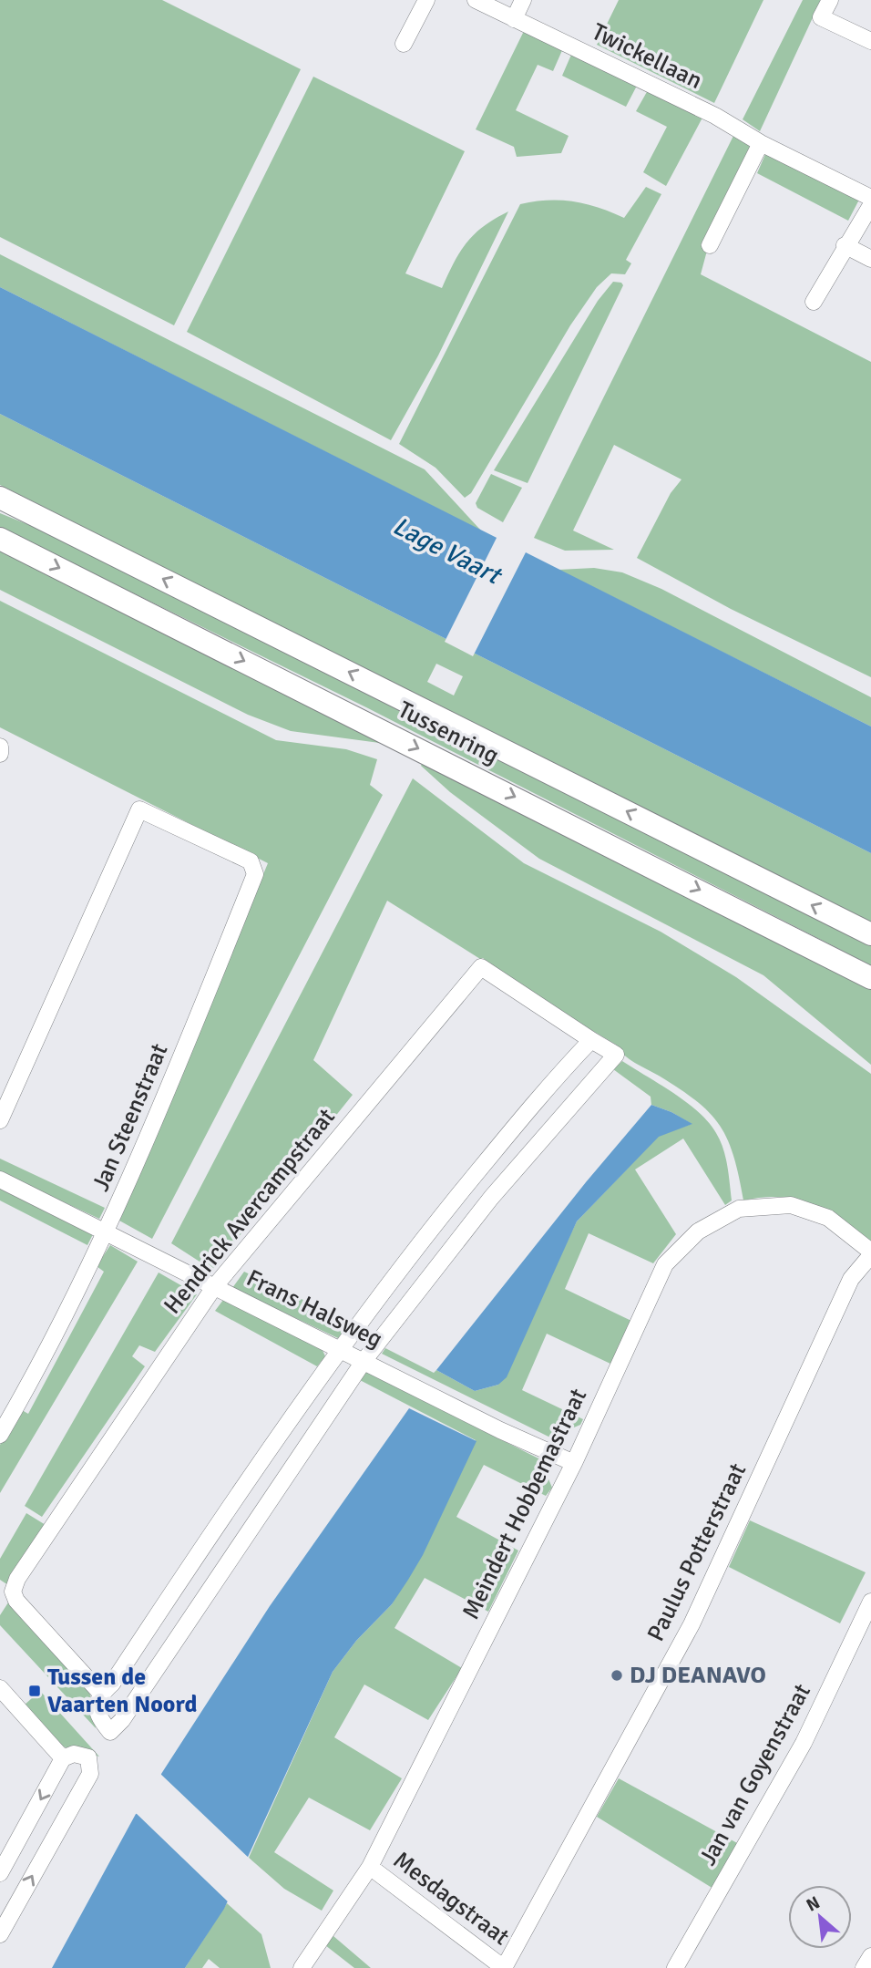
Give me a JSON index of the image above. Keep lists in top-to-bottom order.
{
  "streets": {
    "highway": ["Tussenring"],
    "street": [
      "Twickellaan",
      "Jan Steenstraat",
      "Hendrick Avercampstraat",
      "Frans Halsweg",
      "Meindert Hobbemastraat",
      "Paulus Potterstraat",
      "Jan van Goyenstraat",
      "Mesdagstraat"
    ]
  },
  "crossings": [
    ["Jan Steenstraat", "Frans Halsweg"],
    ["Hendrick Avercampstraat", "Frans Halsweg"],
    ["Frans Halsweg", "Meindert Hobbemastraat"],
    ["Meindert Hobbemastraat", "Paulus Potterstraat"],
    ["Meindert Hobbemastraat", "Mesdagstraat"],
    ["Paulus Potterstraat", "Mesdagstraat"]
  ],
  "water": ["Lage Vaart"],
  "places": {
    "other": ["DJ DEANAVO"],
    "transit": ["Tussen de Vaarten Noord"]
  },
  "north": "top left"
}
